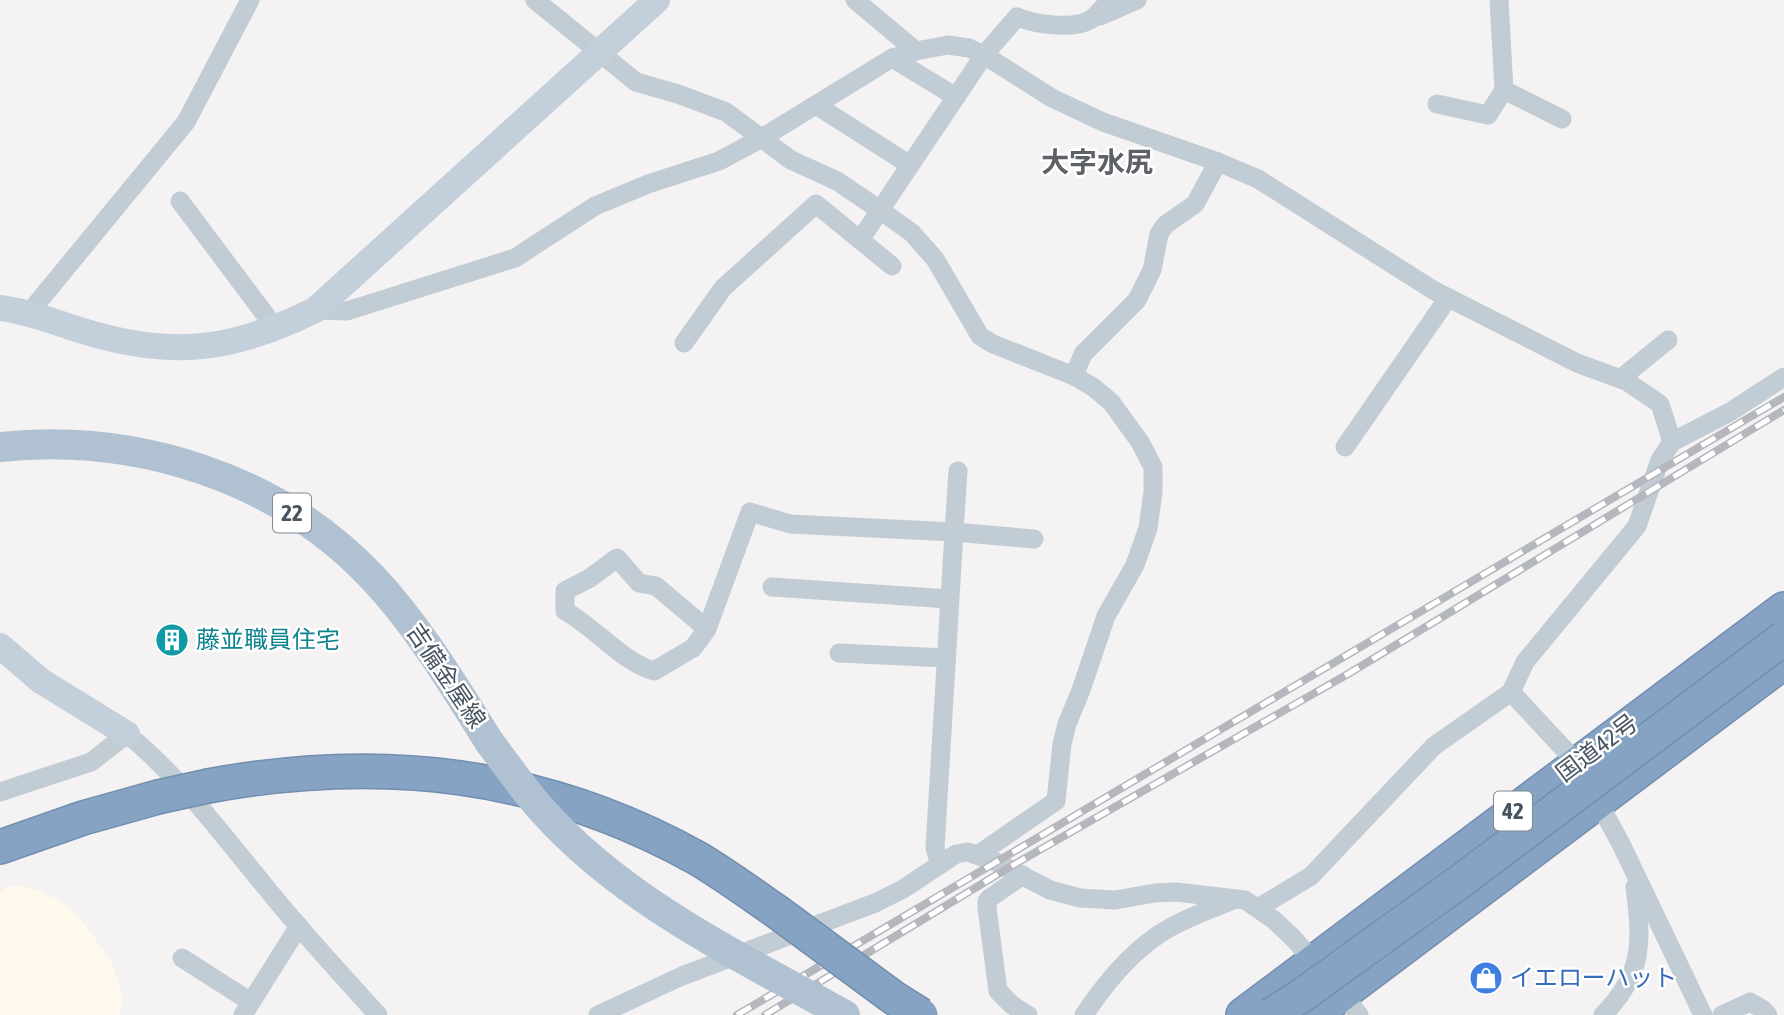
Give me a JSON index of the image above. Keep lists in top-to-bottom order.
{
  "streets": {
    "highway": ["国道42号", "42"],
    "main road": ["22", "吉備金屋線"]
  },
  "districts": ["大字水尻"],
  "places": {
    "building": ["藤並職員住宅"],
    "shop": ["イエローハット"]
  }
}
